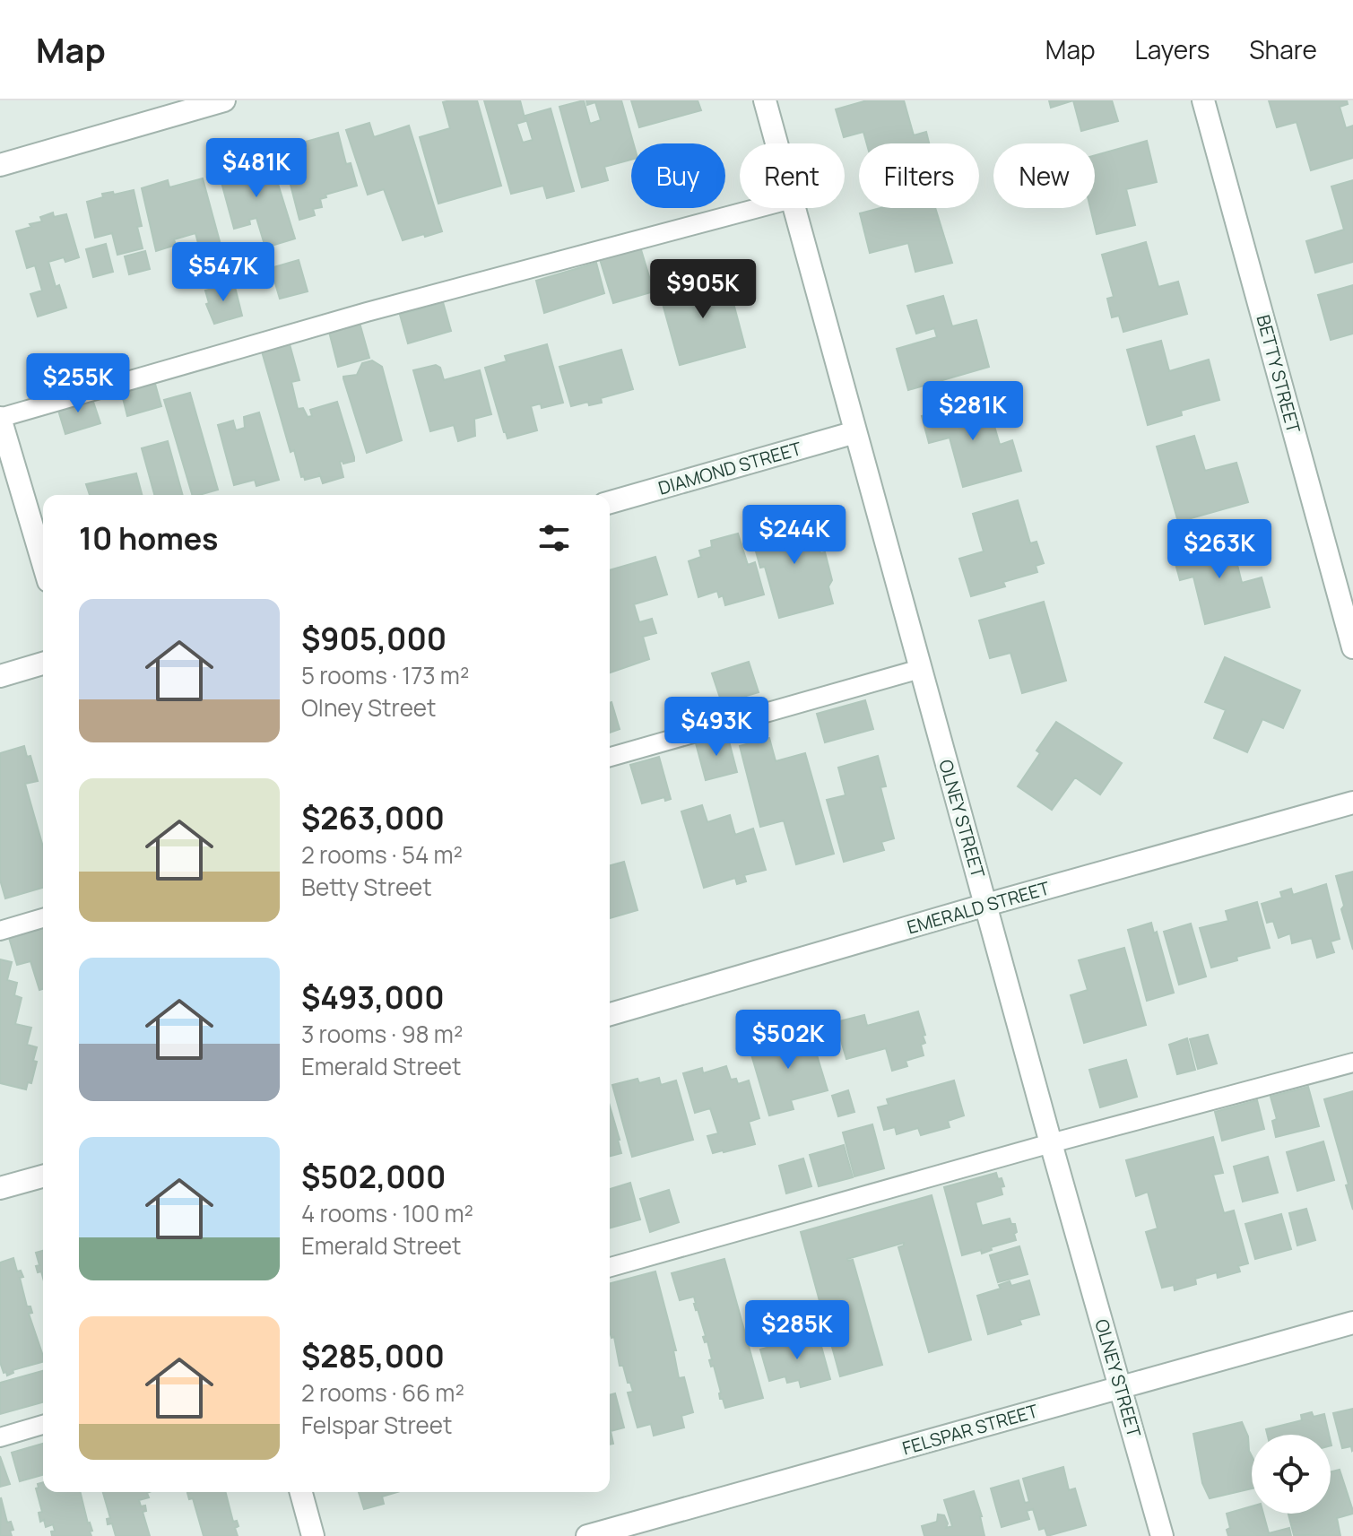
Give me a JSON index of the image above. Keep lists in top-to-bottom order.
{
  "streets": {
    "street": [
      "BETTY STREET",
      "DIAMOND STREET",
      "OLNEY STREET",
      "EMERALD STREET",
      "FELSPAR STREET"
    ]
  },
  "crossings": [
    ["DIAMOND STREET", "OLNEY STREET"],
    ["OLNEY STREET", "EMERALD STREET"],
    ["OLNEY STREET", "FELSPAR STREET"]
  ],
  "page": {
    "header": "Map",
    "nav": ["Map", "Layers", "Share"],
    "price": [
      "$481K",
      "$547K",
      "$905K",
      "$255K",
      "$281K",
      "$244K",
      "$263K",
      "$493K",
      "$502K",
      "$285K"
    ],
    "chip": [
      "Buy",
      "Rent",
      "Filters",
      "New"
    ],
    "heading": "10 homes",
    "list": [
      {
        "name": "$905,000",
        "note": "5 rooms · 173 m² · Olney Street"
      },
      {
        "name": "$263,000",
        "note": "2 rooms · 54 m² · Betty Street"
      },
      {
        "name": "$493,000",
        "note": "3 rooms · 98 m² · Emerald Street"
      },
      {
        "name": "$502,000",
        "note": "4 rooms · 100 m² · Emerald Street"
      },
      {
        "name": "$285,000",
        "note": "2 rooms · 66 m² · Felspar Street"
      }
    ]
  }
}
